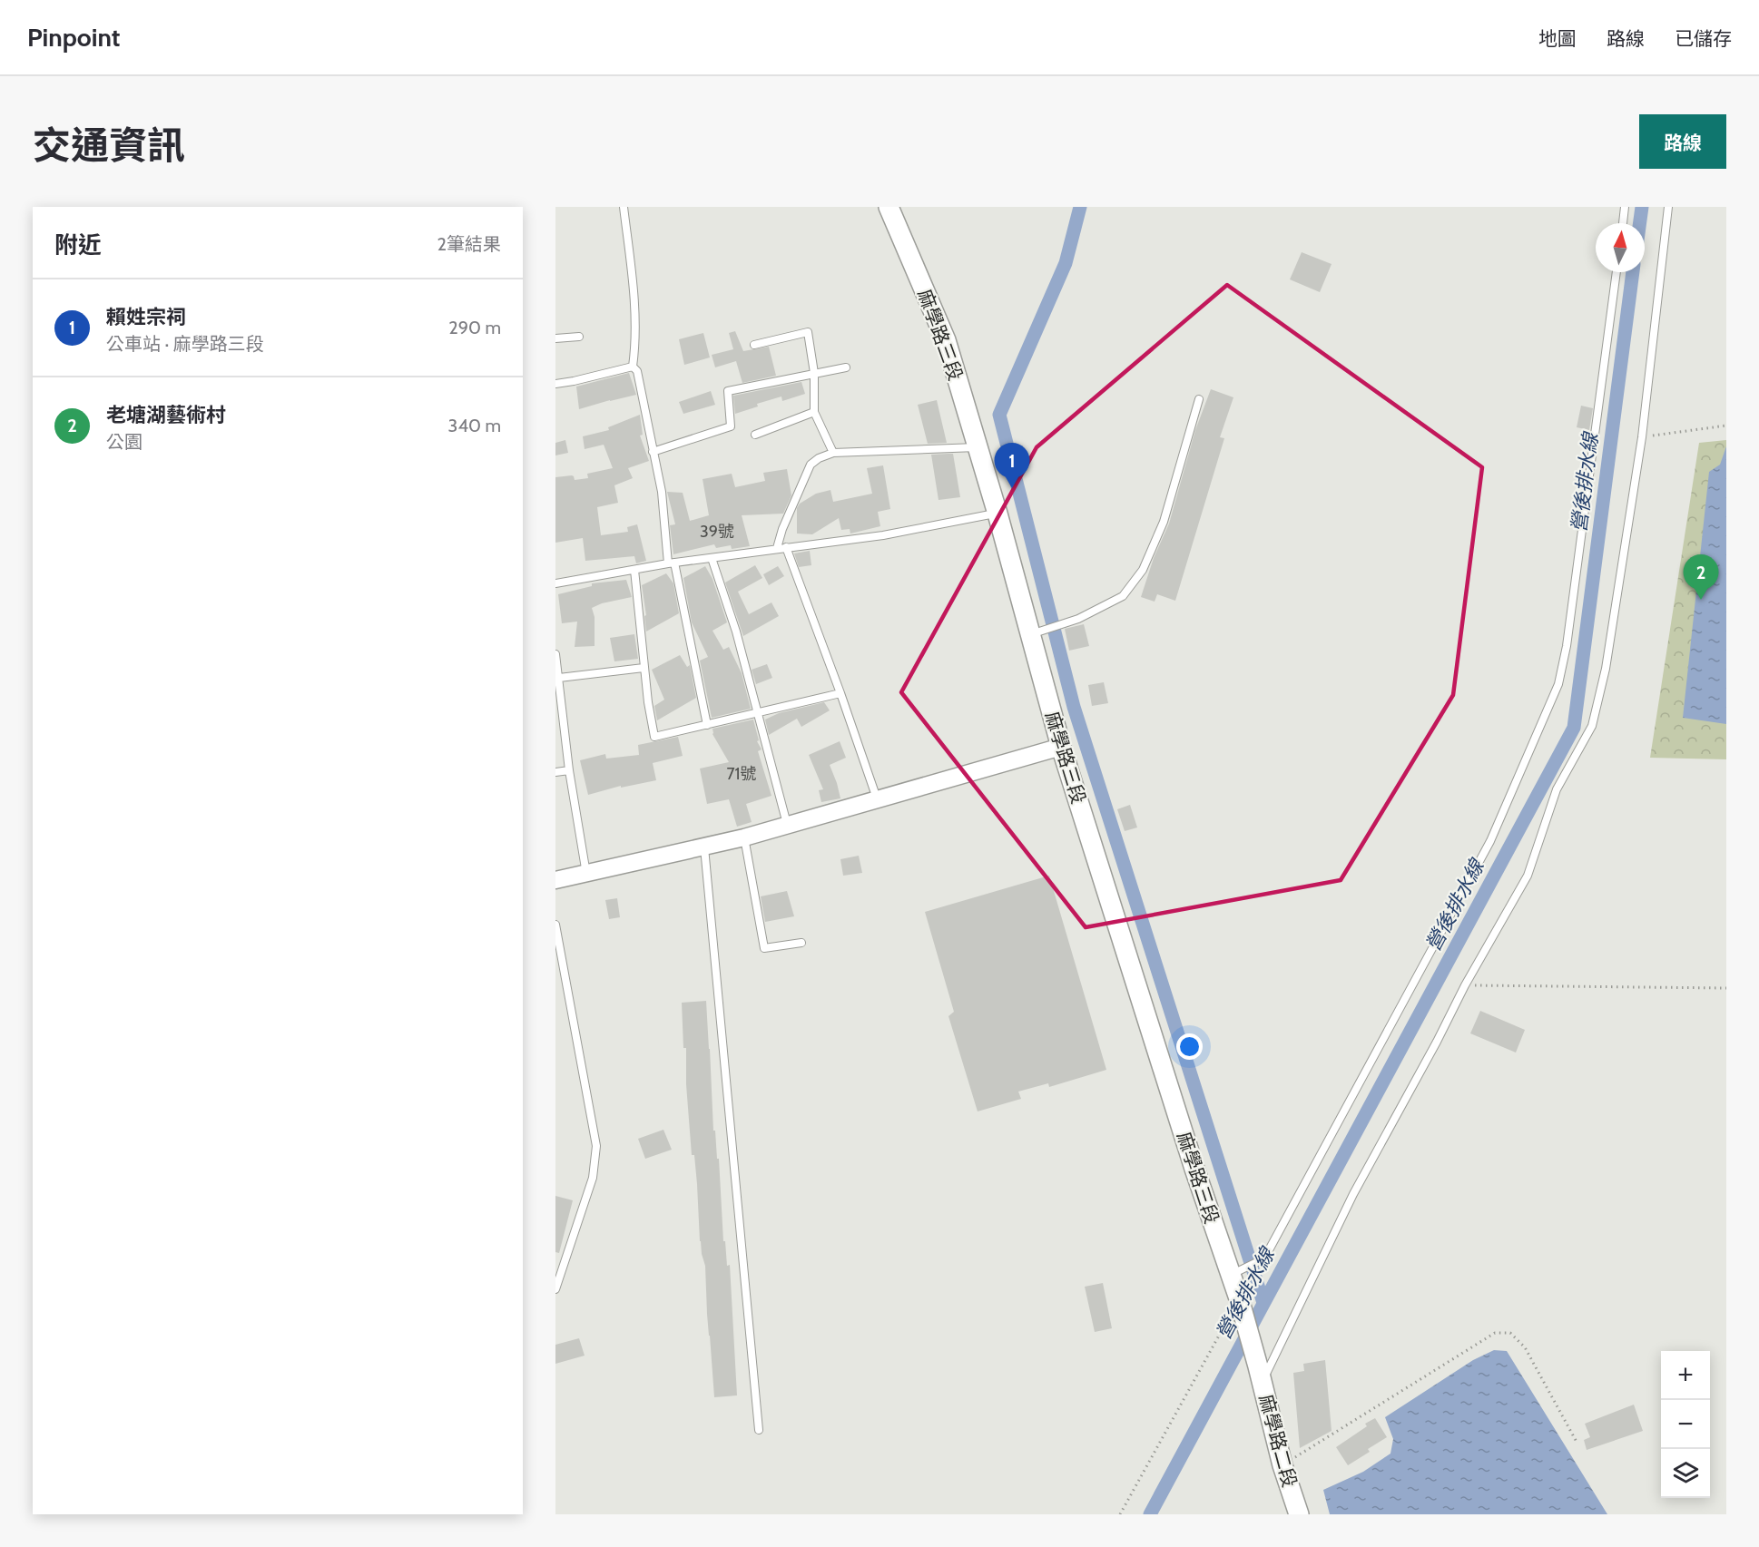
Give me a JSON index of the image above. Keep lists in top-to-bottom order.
{
  "streets": {
    "main road": ["麻學路三段", "麻學路二段"]
  },
  "crossings": [
    ["麻學路三段", "麻學路二段"]
  ],
  "water": ["營後排水線"],
  "house_numbers": ["39號", "71號"],
  "north": "top",
  "page": {
    "header": "Pinpoint",
    "nav": ["地圖", "路線", "已儲存"],
    "title": "交通資訊",
    "buttons": "路線",
    "heading": ["附近", "2筆結果"],
    "list": [
      {
        "mark": "1",
        "name": "賴姓宗祠",
        "note": "公車站 · 麻學路三段",
        "value": "290 m"
      },
      {
        "mark": "2",
        "name": "老塘湖藝術村",
        "note": "公園",
        "value": "340 m"
      }
    ],
    "pins": ["1", "2"],
    "map_buttons": ["+", "−"]
  }
}
